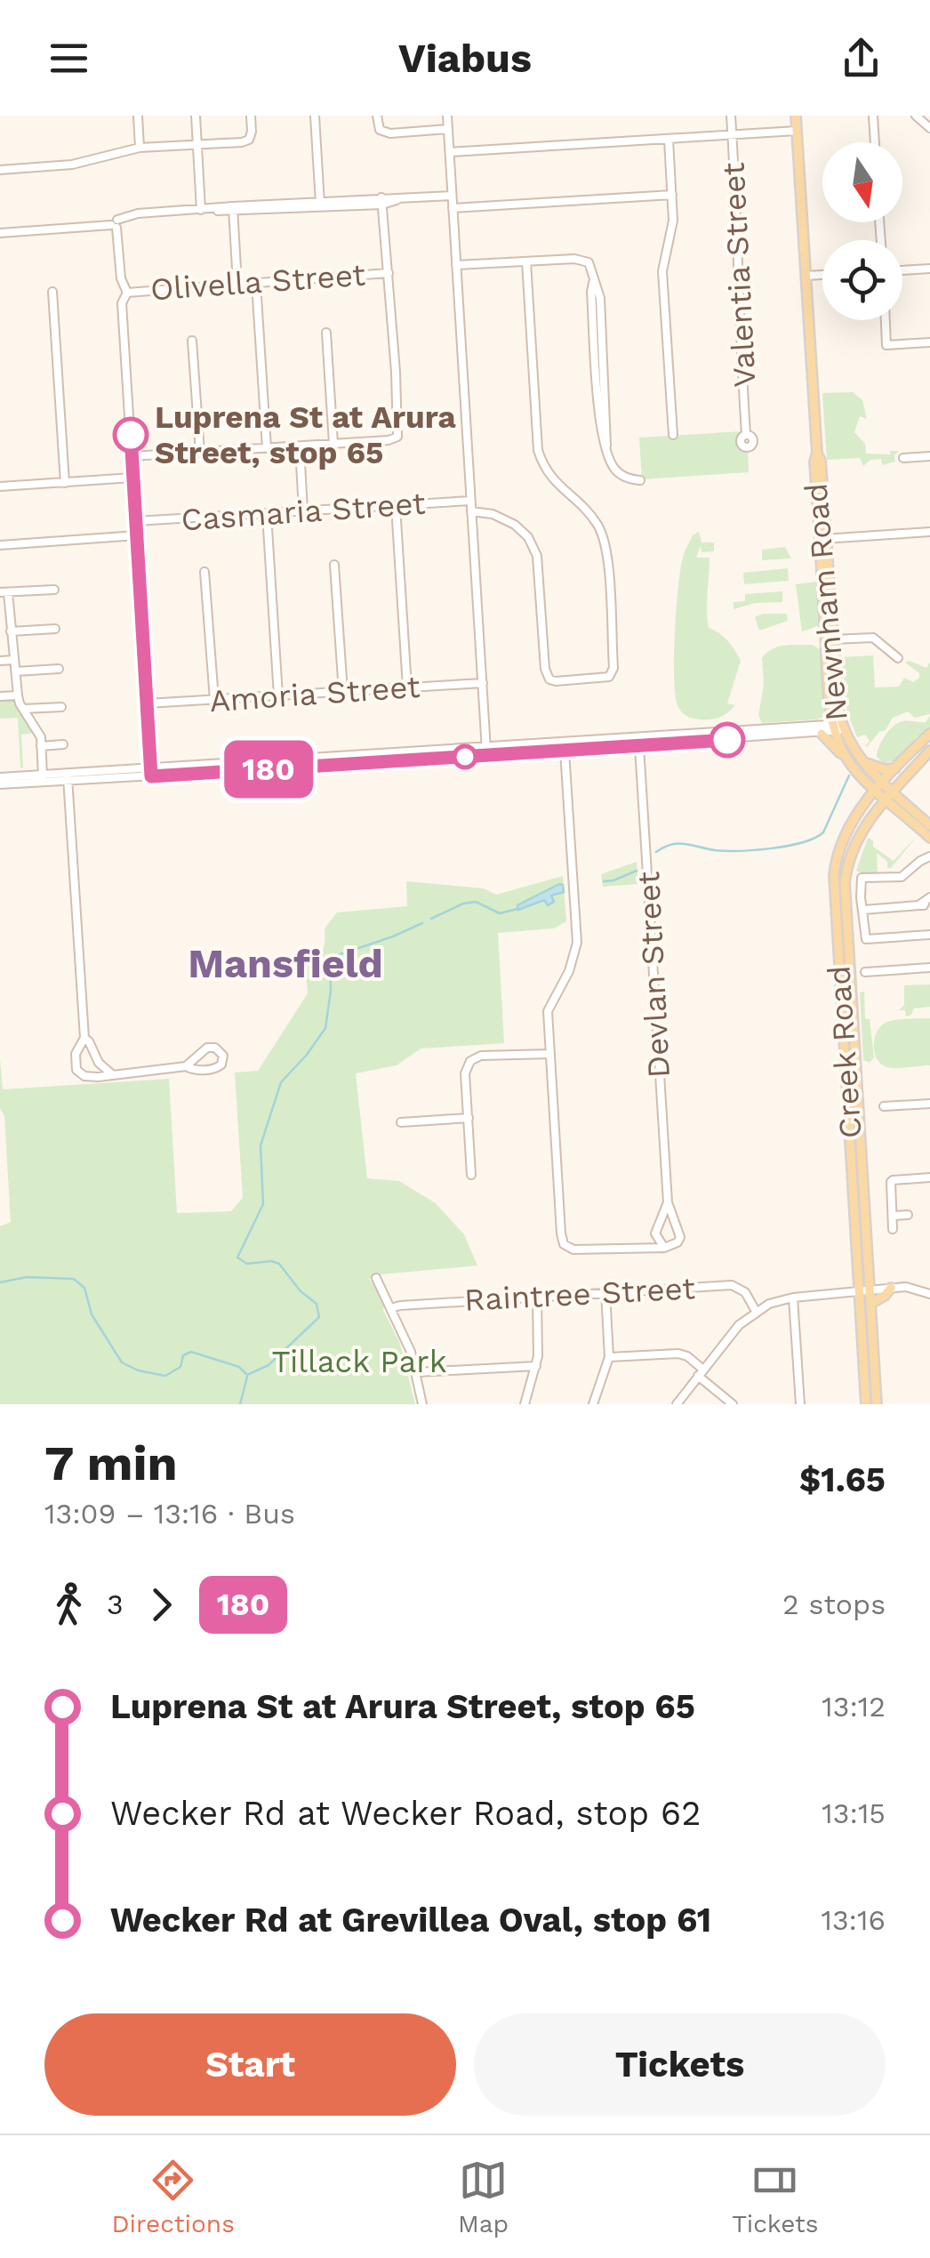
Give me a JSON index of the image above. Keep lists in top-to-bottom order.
{
  "streets": {
    "main road": ["Newnham Road", "Creek Road"],
    "street": [
      "Valentia Street",
      "Olivella Street",
      "Casmaria Street",
      "Amoria Street",
      "Devlan Street",
      "Raintree Street"
    ]
  },
  "crossings": [
    ["Newnham Road", "Creek Road"]
  ],
  "districts": ["Mansfield"],
  "parks": ["Tillack Park"],
  "places": ["Luprena St at Arura Street, stop 65"],
  "lines": ["bus line 180"],
  "north": "bottom",
  "page": {
    "header": "Viabus",
    "on_map": "180",
    "heading": ["7 min", "13:09 – 13:16 · Bus", "$1.65"],
    "legs": ["3", "180", "2 stops"],
    "list": [
      {
        "name": "Luprena St at Arura Street, stop 65",
        "value": "13:12"
      },
      {
        "name": "Wecker Rd at Wecker Road, stop 62",
        "value": "13:15"
      },
      {
        "name": "Wecker Rd at Grevillea Oval, stop 61",
        "value": "13:16"
      }
    ],
    "buttons": ["Start", "Tickets"],
    "tabs": ["Directions", "Map", "Tickets"]
  }
}
